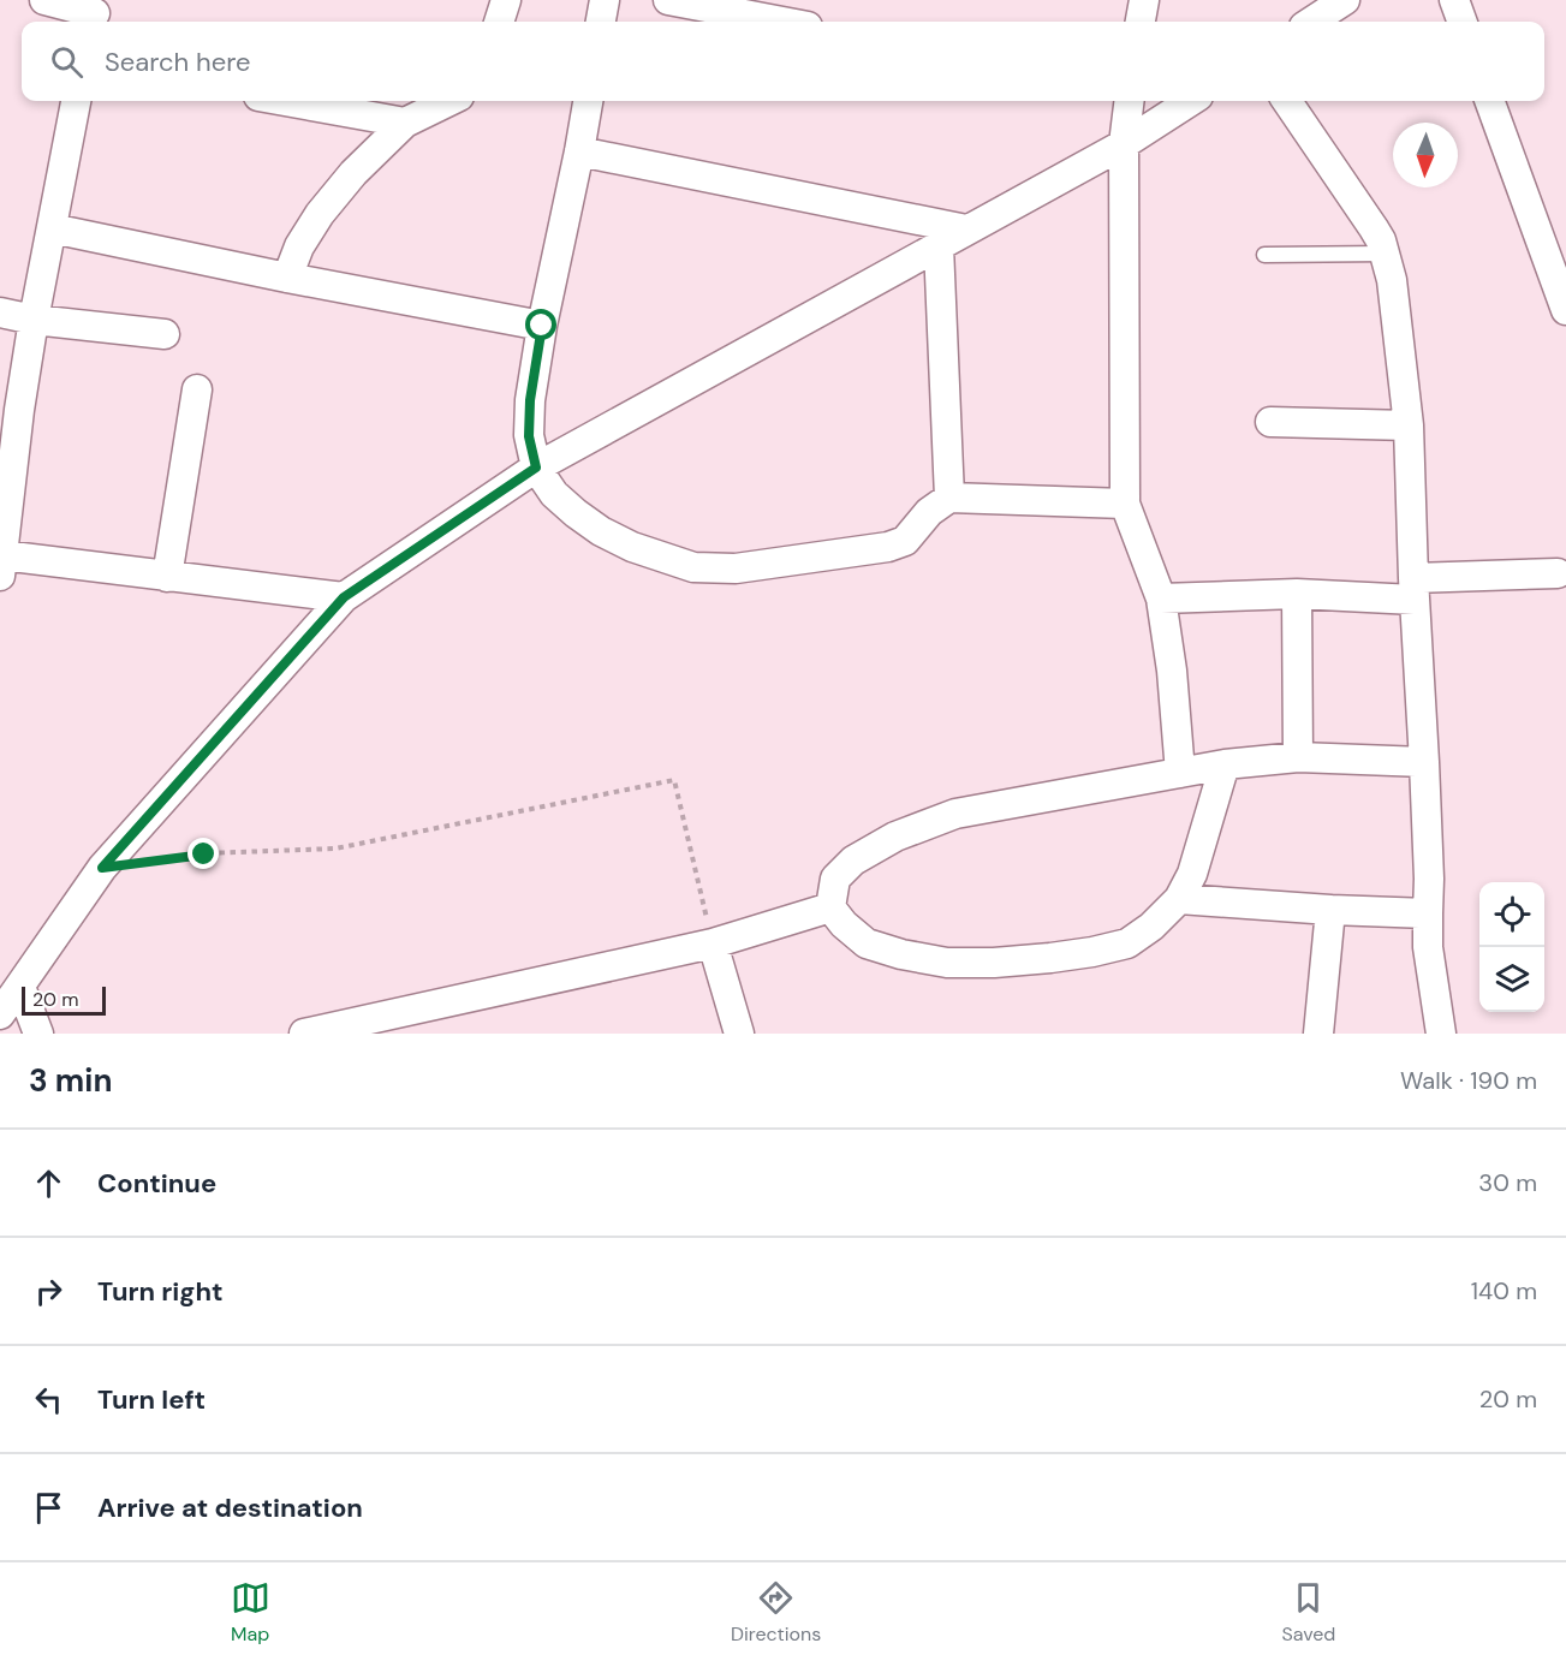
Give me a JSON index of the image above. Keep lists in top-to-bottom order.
{
  "scale_bar": "20 m",
  "north": "bottom",
  "page": {
    "search": "Search here",
    "scale": "20 m",
    "heading": ["3 min", "Walk · 190 m"],
    "list": [
      ["Continue", "30 m"],
      ["Turn right", "140 m"],
      ["Turn left", "20 m"],
      "Arrive at destination"
    ],
    "nav": ["Map", "Directions", "Saved"]
  }
}
